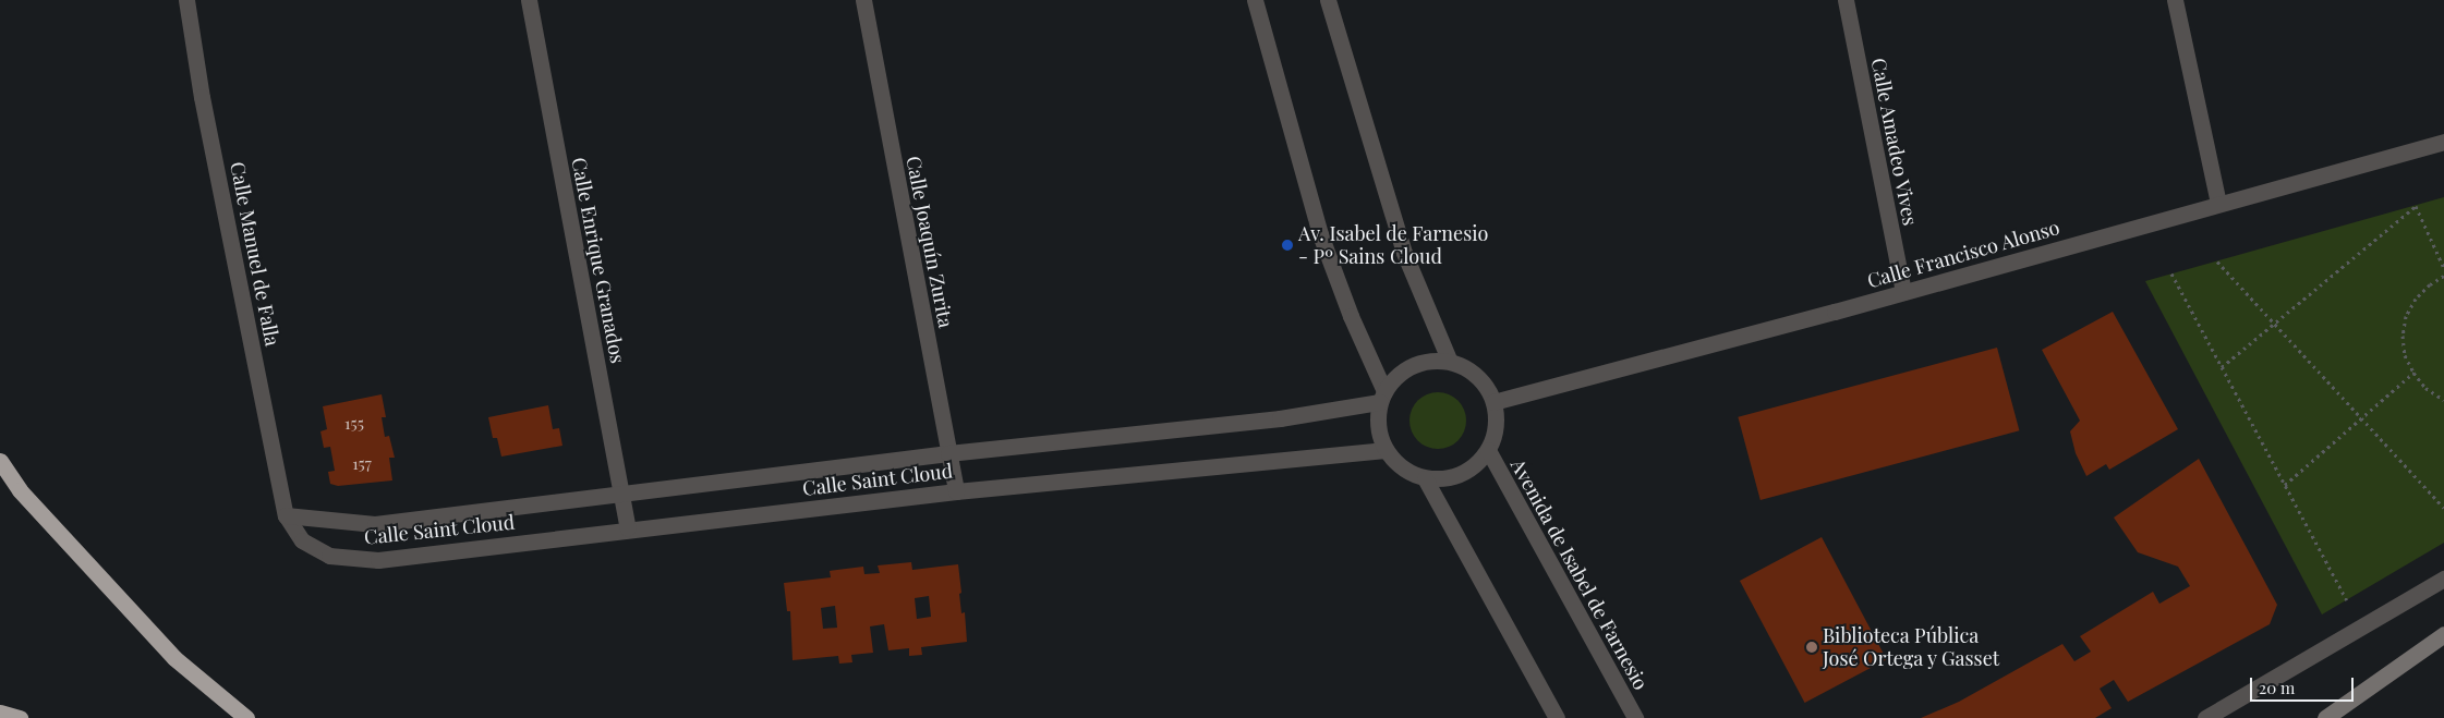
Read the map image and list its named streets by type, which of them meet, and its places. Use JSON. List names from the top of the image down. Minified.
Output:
{"streets":{"street":["Calle Amadeo Vives","Calle Joaquín Zurita","Calle Manuel de Falla","Calle Francisco Alonso","Calle Enrique Granados","Calle Saint Cloud","Avenida de Isabel de Farnesio"]},"crossings":[["Calle Amadeo Vives","Calle Francisco Alonso"],["Calle Joaquín Zurita","Calle Saint Cloud"],["Calle Manuel de Falla","Calle Saint Cloud"],["Calle Francisco Alonso","Calle Saint Cloud"],["Calle Francisco Alonso","Avenida de Isabel de Farnesio"],["Calle Enrique Granados","Calle Saint Cloud"],["Calle Saint Cloud","Avenida de Isabel de Farnesio"]],"places":["Av. Isabel de Farnesio - Pº Sains Cloud","Biblioteca Pública José Ortega y Gasset"],"house_numbers":["155","157"],"scale_bar":"20 m"}
